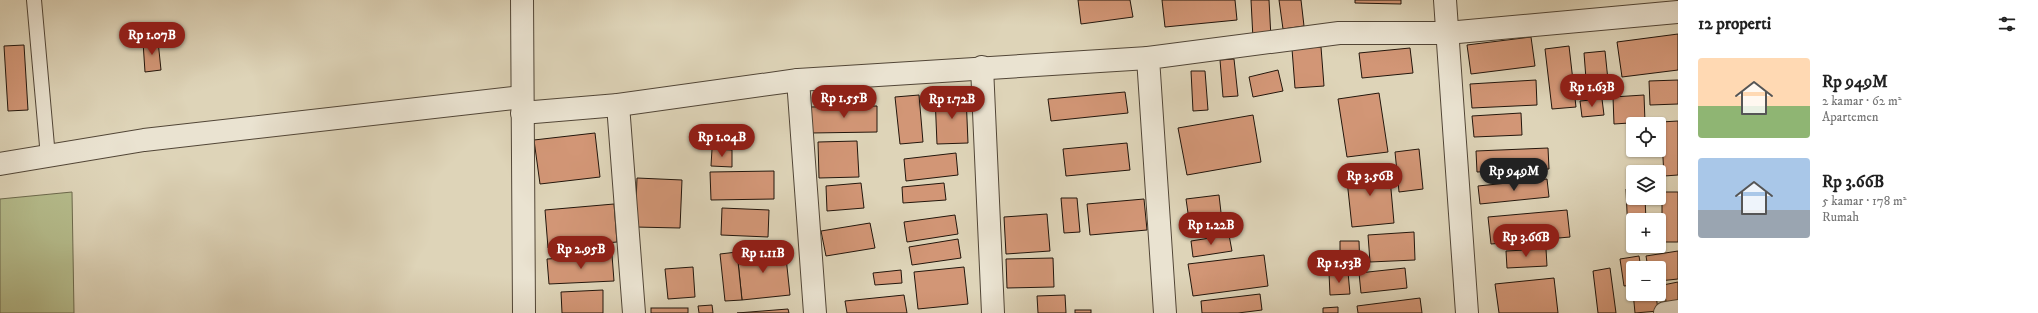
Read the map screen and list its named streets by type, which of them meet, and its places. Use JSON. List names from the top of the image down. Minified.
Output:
{"page":{"heading":"12 properti","price":["Rp 1.07B","Rp 1.63B","Rp 1.55B","Rp 1.72B","Rp 1.04B","Rp 949M","Rp 3.56B","Rp 1.22B","Rp 3.66B","Rp 2.95B","Rp 1.11B","Rp 1.53B"],"list":[{"name":"Rp 949M","note":"2 kamar · 62 m² · Apartemen"},{"name":"Rp 3.66B","note":"5 kamar · 178 m² · Rumah"}],"map_buttons":["+","−"]}}
